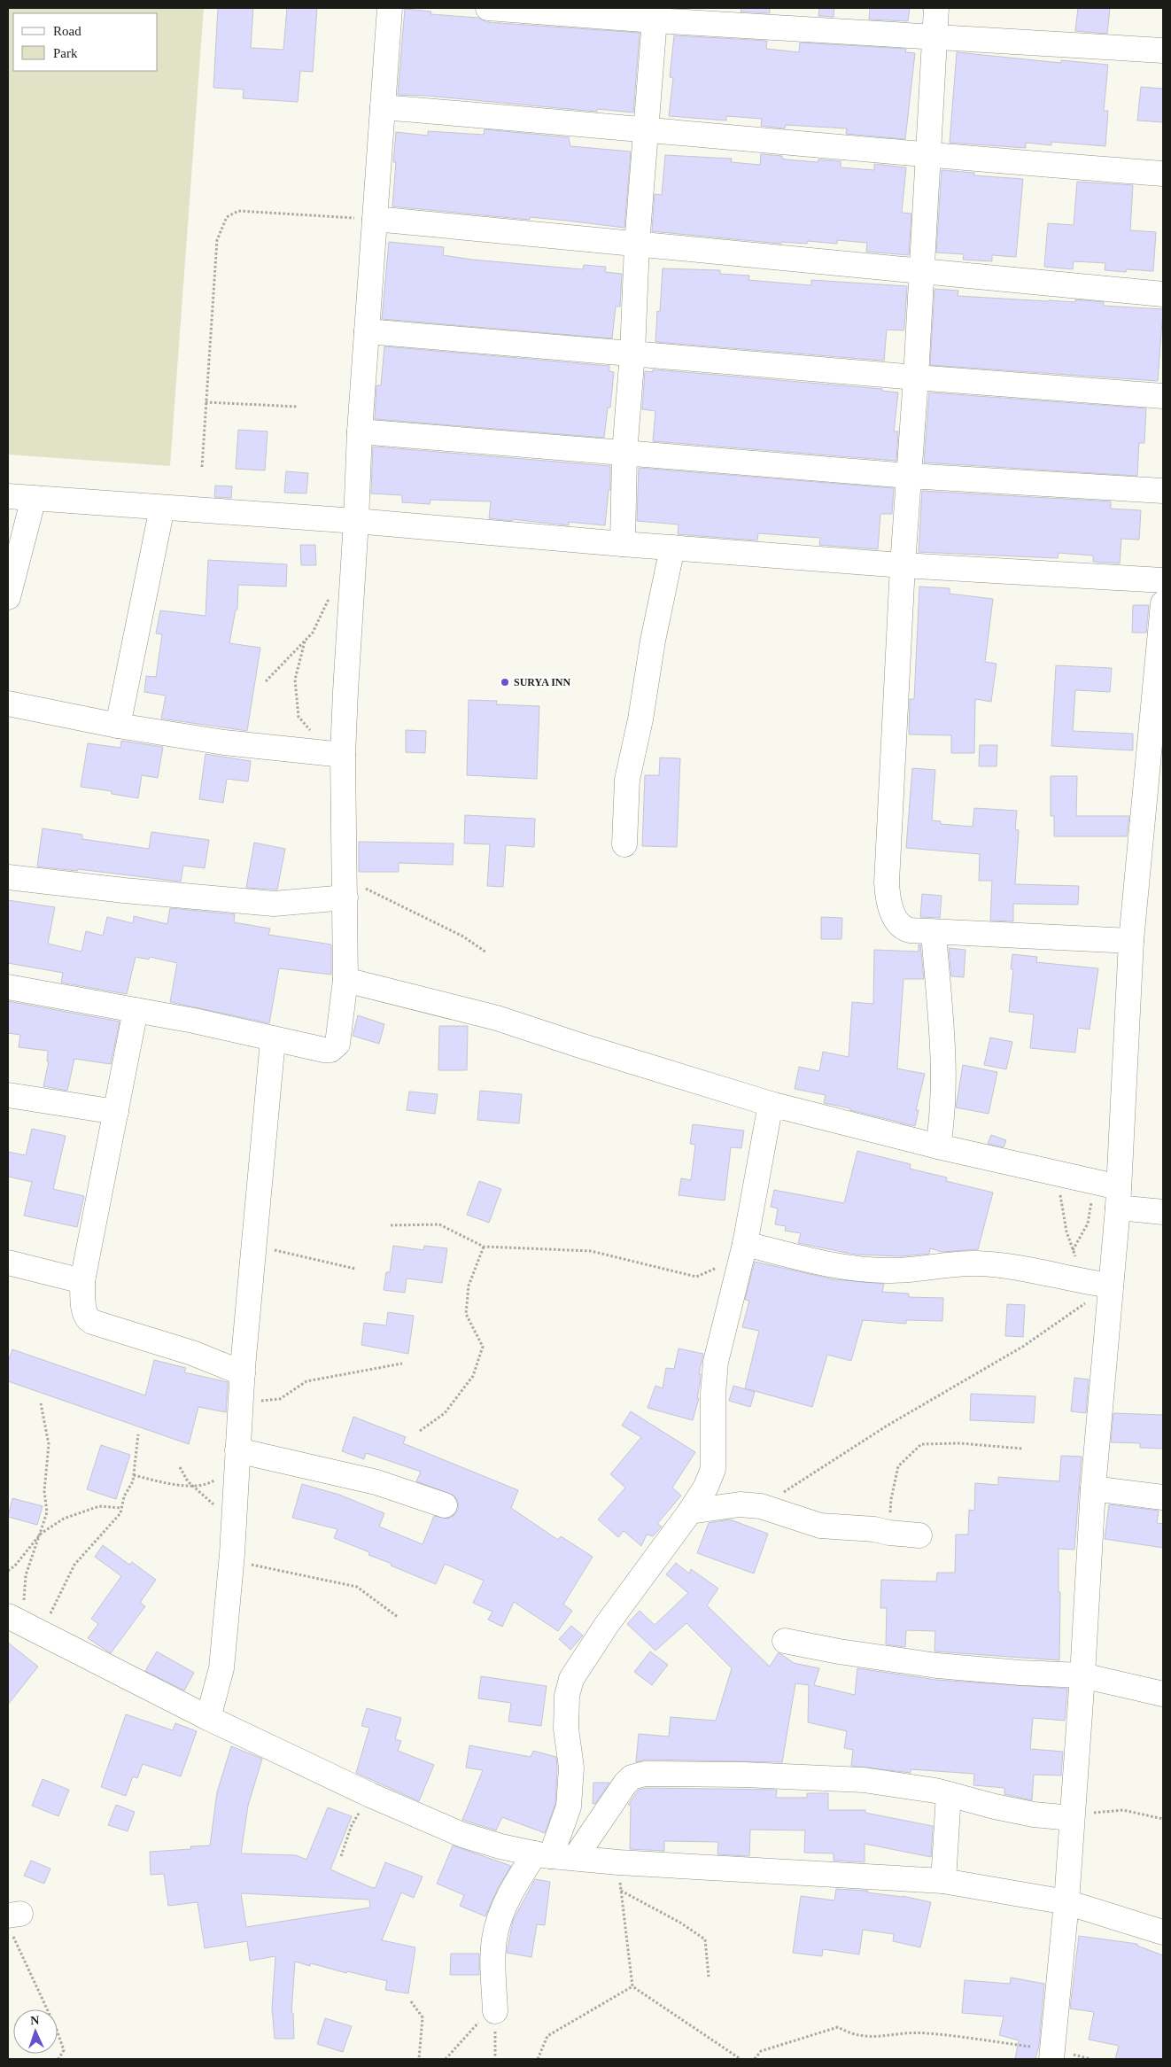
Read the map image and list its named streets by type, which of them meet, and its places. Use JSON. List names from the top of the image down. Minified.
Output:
{"places":["SURYA INN"],"legend":["Road","Park"],"north":"top"}
